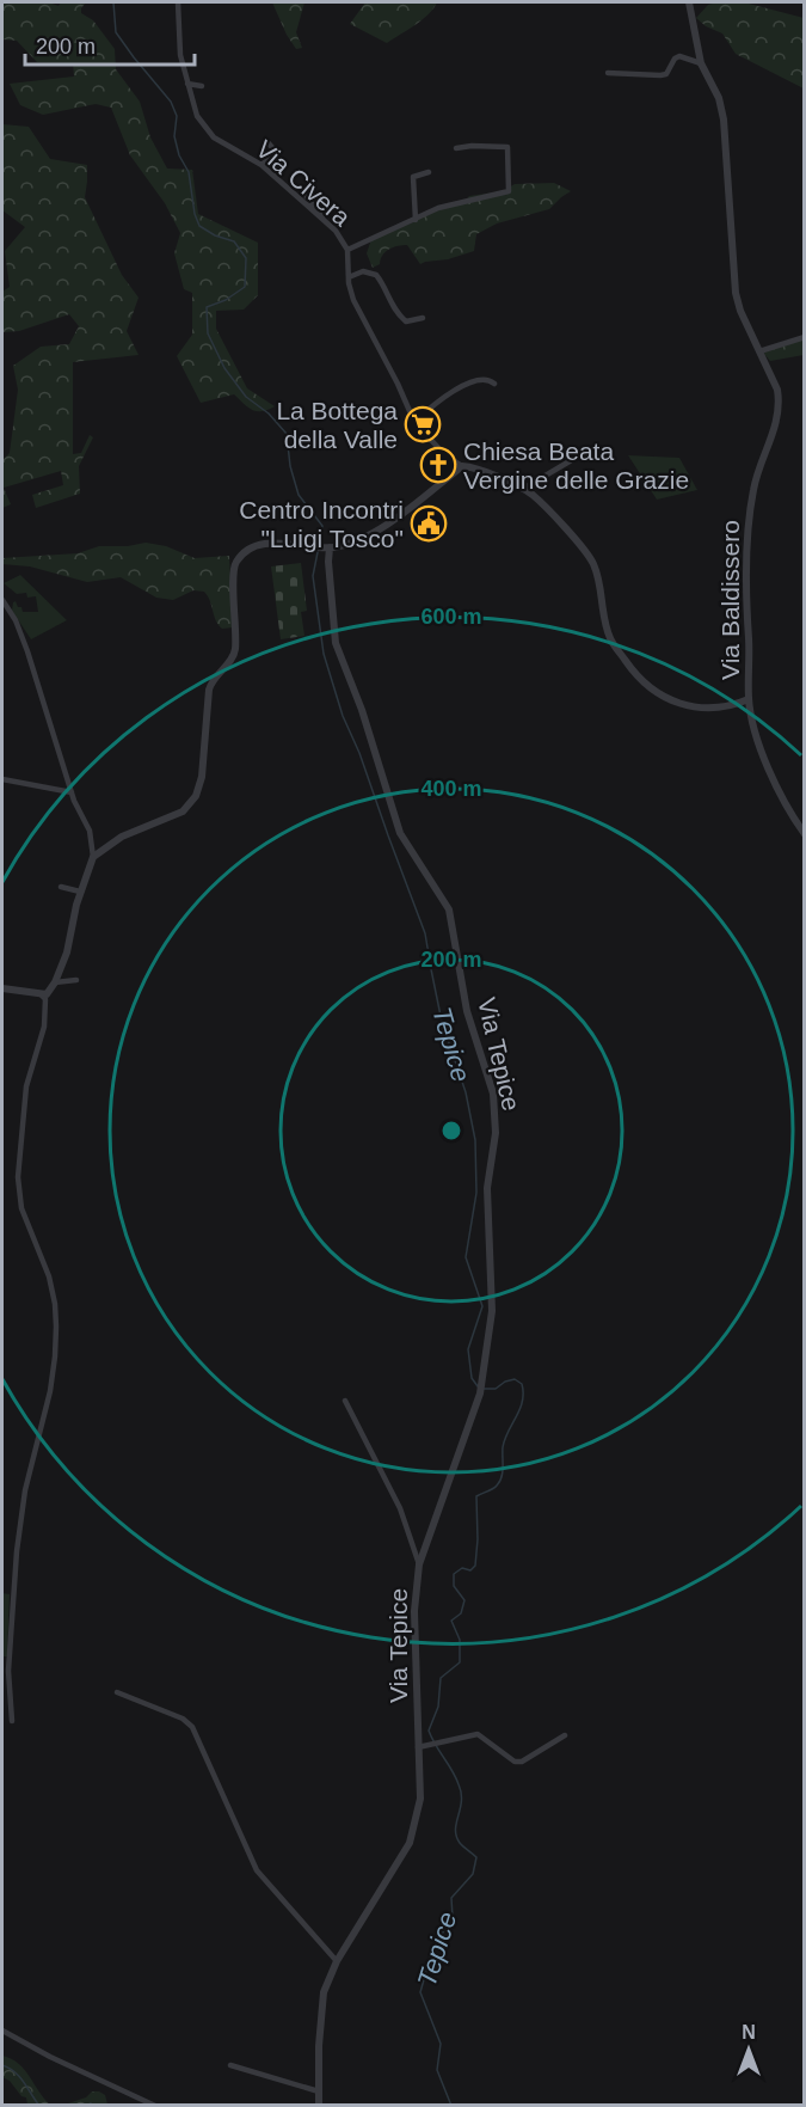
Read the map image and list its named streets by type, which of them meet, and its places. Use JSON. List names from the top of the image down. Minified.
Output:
{"streets":{"street":["Via Civera","Via Baldissero","Via Tepice"]},"water":["Tepice"],"places":{"supermarket":["La Bottega della Valle"],"church":["Chiesa Beata Vergine delle Grazie"],"public building":["Centro Incontri \"Luigi Tosco\""]},"scale_bar":"200 m","north":"top","rings":["600 m","400 m","200 m"]}
